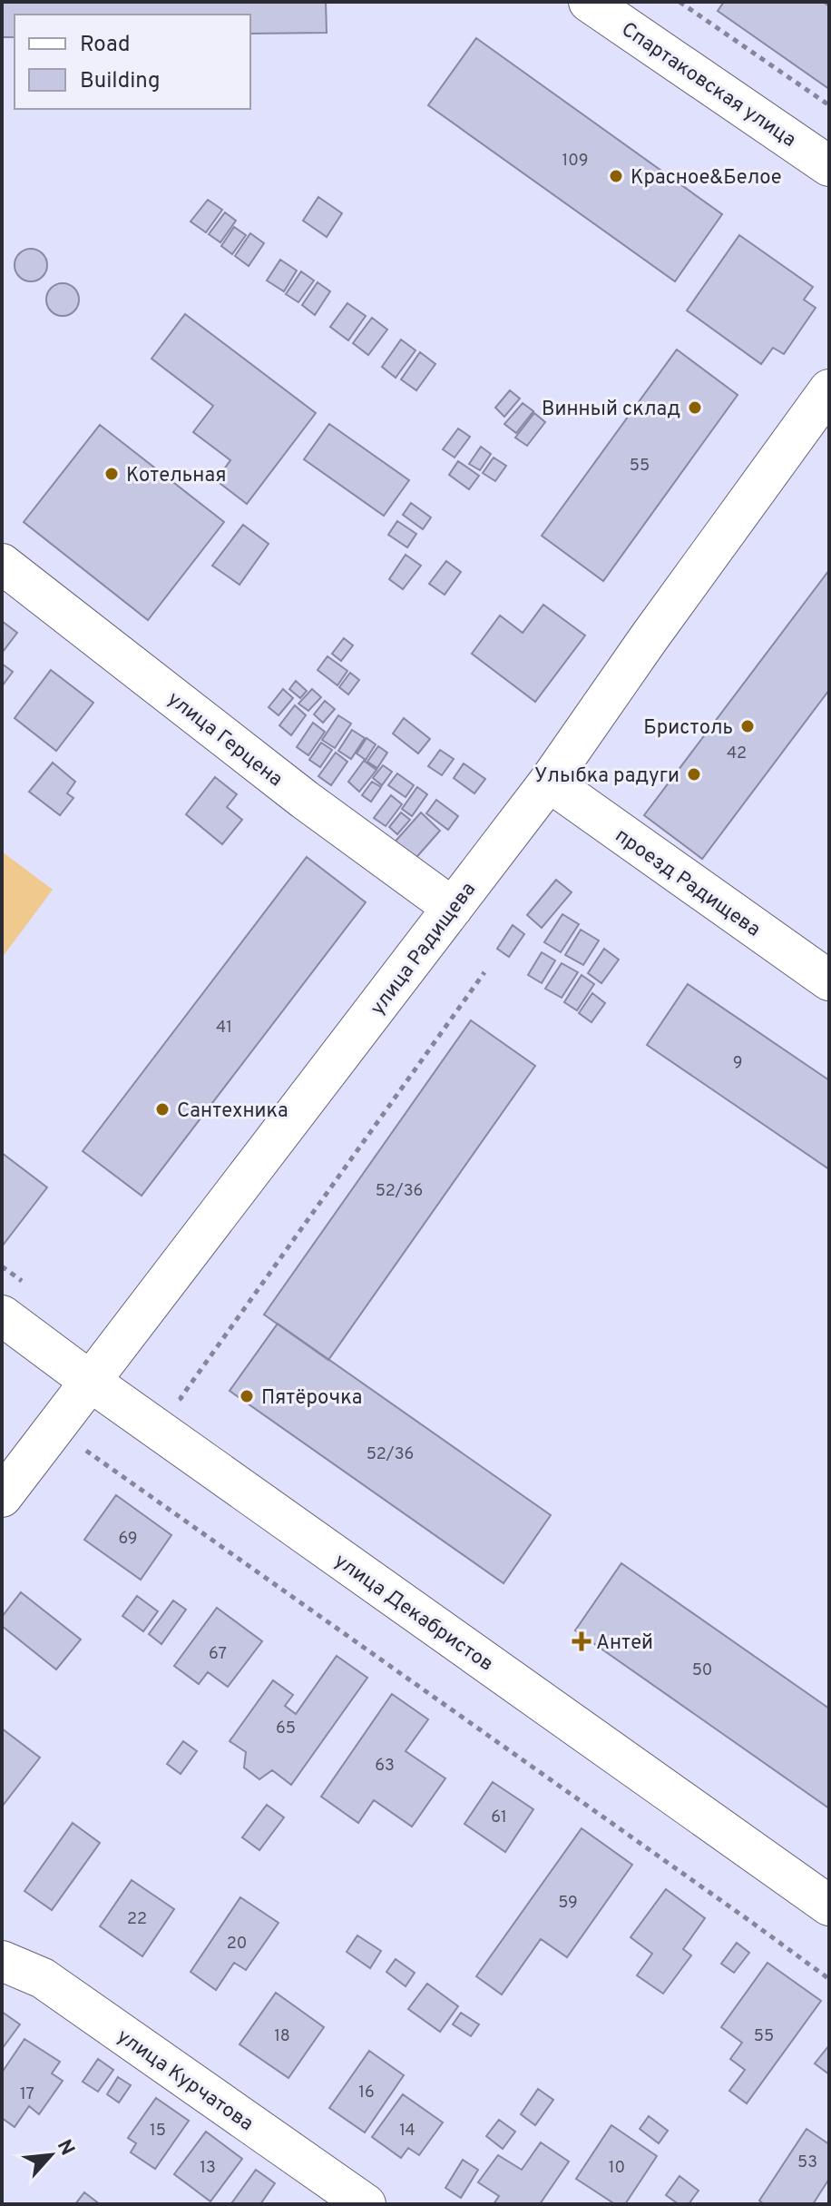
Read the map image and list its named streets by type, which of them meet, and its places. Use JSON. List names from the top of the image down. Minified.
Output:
{"streets":{"street":["Спартаковская улица","улица Герцена","проезд Радищева","улица Радищева","улица Декабристов","улица Курчатова"]},"crossings":[["улица Герцена","улица Радищева"],["проезд Радищева","улица Радищева"],["улица Радищева","улица Декабристов"]],"places":{"other":["Красное&Белое","Винный склад","Котельная","Бристоль","Улыбка радуги","Сантехника","Пятёрочка"],"health":["Антей"]},"house_numbers":["109","55","42","41","9","52/36","52/36","69","67","50","65","63","61","59","22","20","18","55","16","17","15","14","53","13","10"],"legend":["Road","Building"],"north":"top right"}
